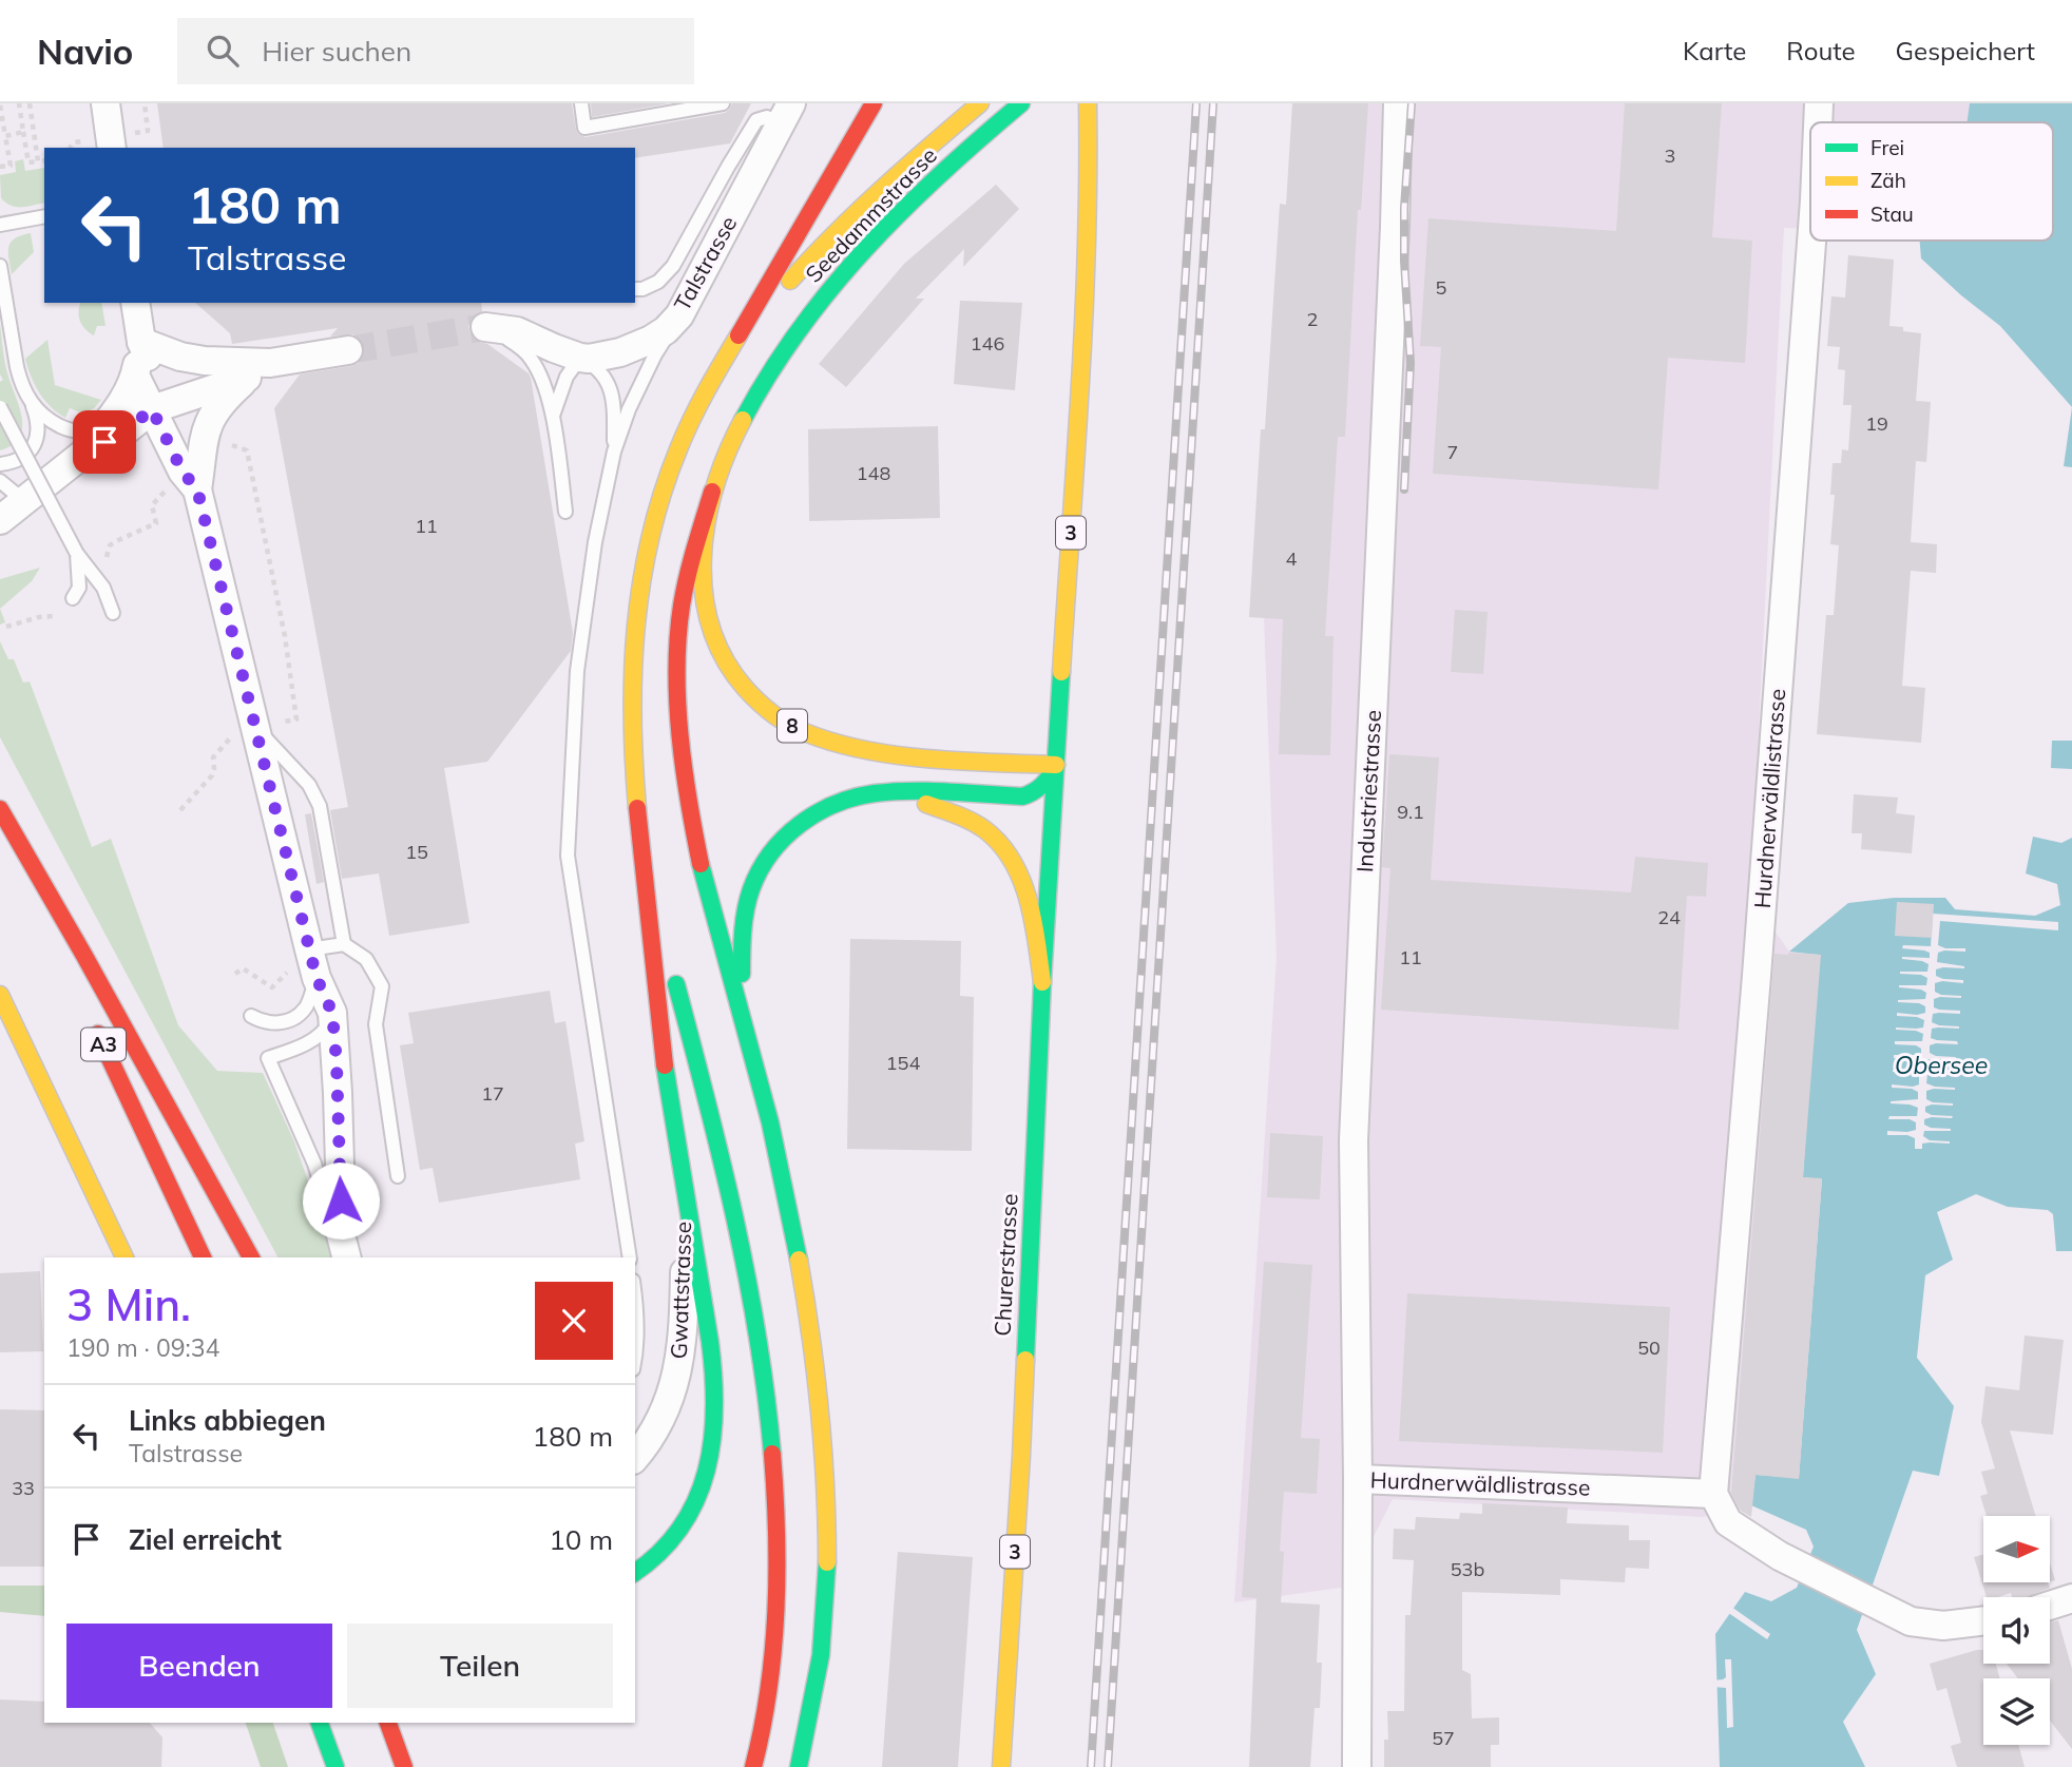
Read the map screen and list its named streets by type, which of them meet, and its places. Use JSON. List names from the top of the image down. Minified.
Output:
{"streets":{"main road":["Seedammstrasse","3","8","A3","Churerstrasse"],"street":["Talstrasse","Industriestrasse","Hurdnerwäldlistrasse","Gwattstrasse"]},"crossings":[["Seedammstrasse","8"],["3","8"],["3","Churerstrasse"],["8","Churerstrasse"],["Industriestrasse","Hurdnerwäldlistrasse"]],"water":["Obersee"],"house_numbers":["3","5","2","146","19","7","148","11","4","9.1","15","24","11","154","17","50","33","53b","57"],"legend":["Frei","Zäh","Stau"],"north":"right","page":{"header":"Navio","search":"Hier suchen","nav":["Karte","Route","Gespeichert"],"turn":["180 m","Talstrasse"],"heading":["3 Min.","190 m · 09:34"],"list":[{"name":"Links abbiegen","note":"Talstrasse","value":"180 m"},{"name":"Ziel erreicht","value":"10 m"}],"buttons":["Beenden","Teilen"]}}
